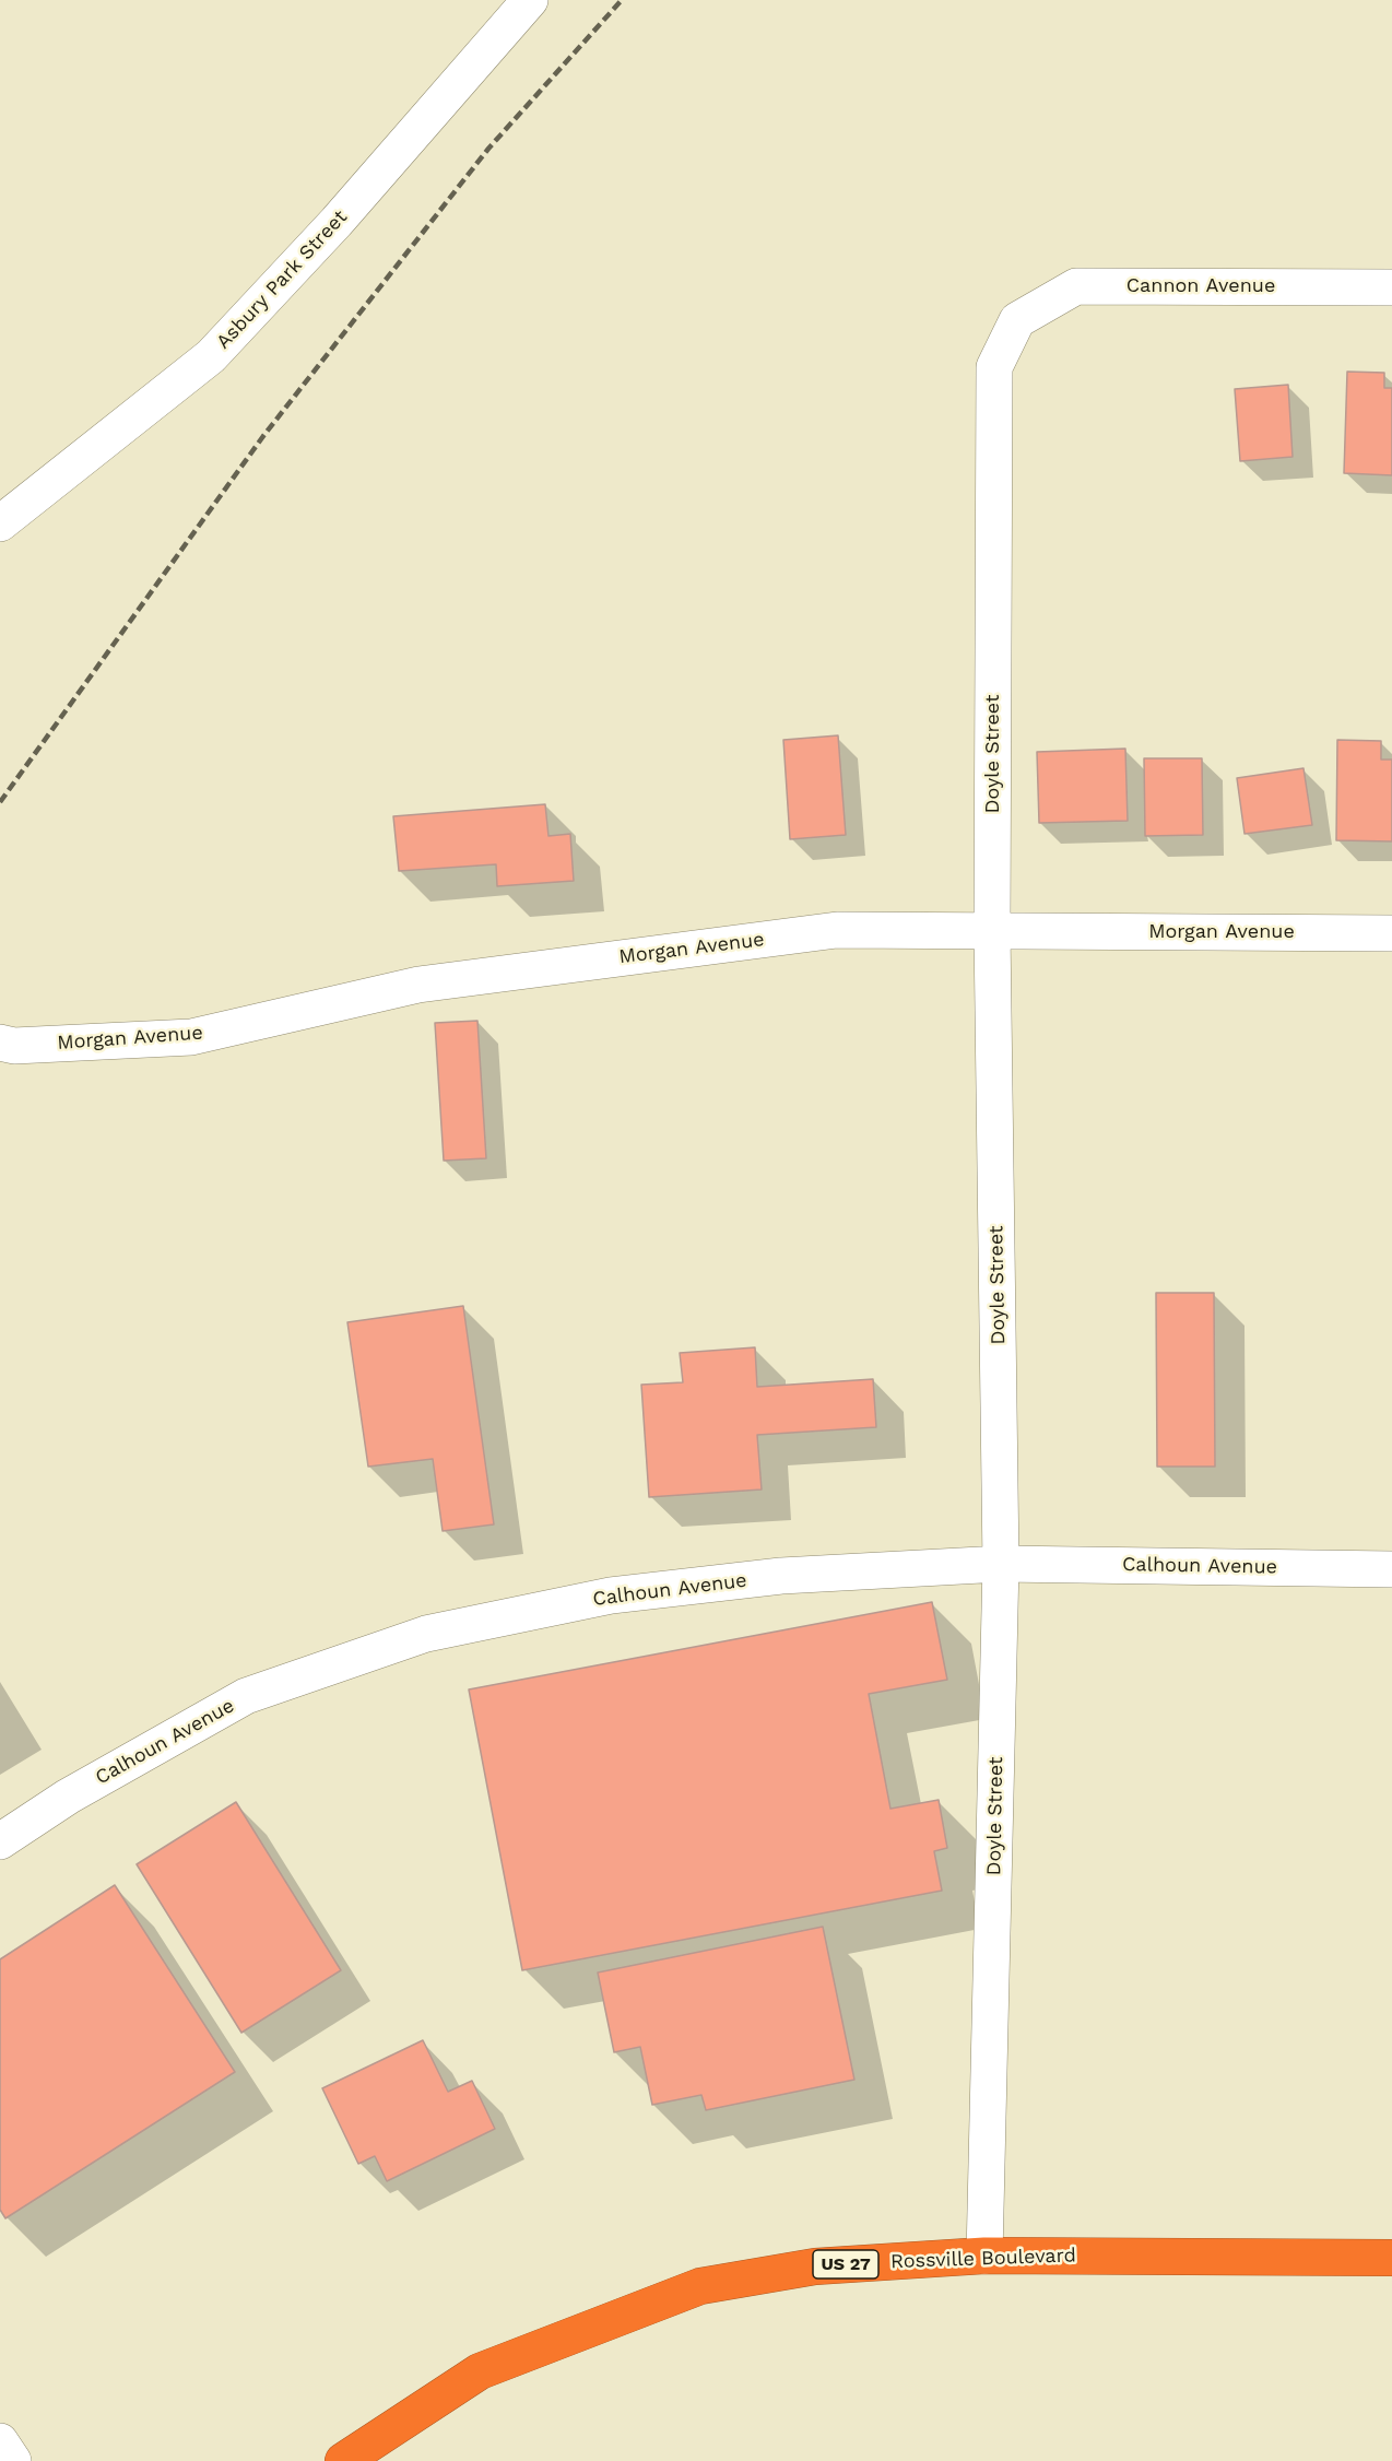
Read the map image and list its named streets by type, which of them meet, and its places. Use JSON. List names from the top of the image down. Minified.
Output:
{"streets":{"highway":["Rossville Boulevard","US 27"],"street":["Asbury Park Street","Cannon Avenue","Doyle Street","Morgan Avenue","Calhoun Avenue"]},"crossings":[["Cannon Avenue","Doyle Street"],["Doyle Street","Morgan Avenue"],["Doyle Street","Calhoun Avenue"],["Doyle Street","Rossville Boulevard"]]}
